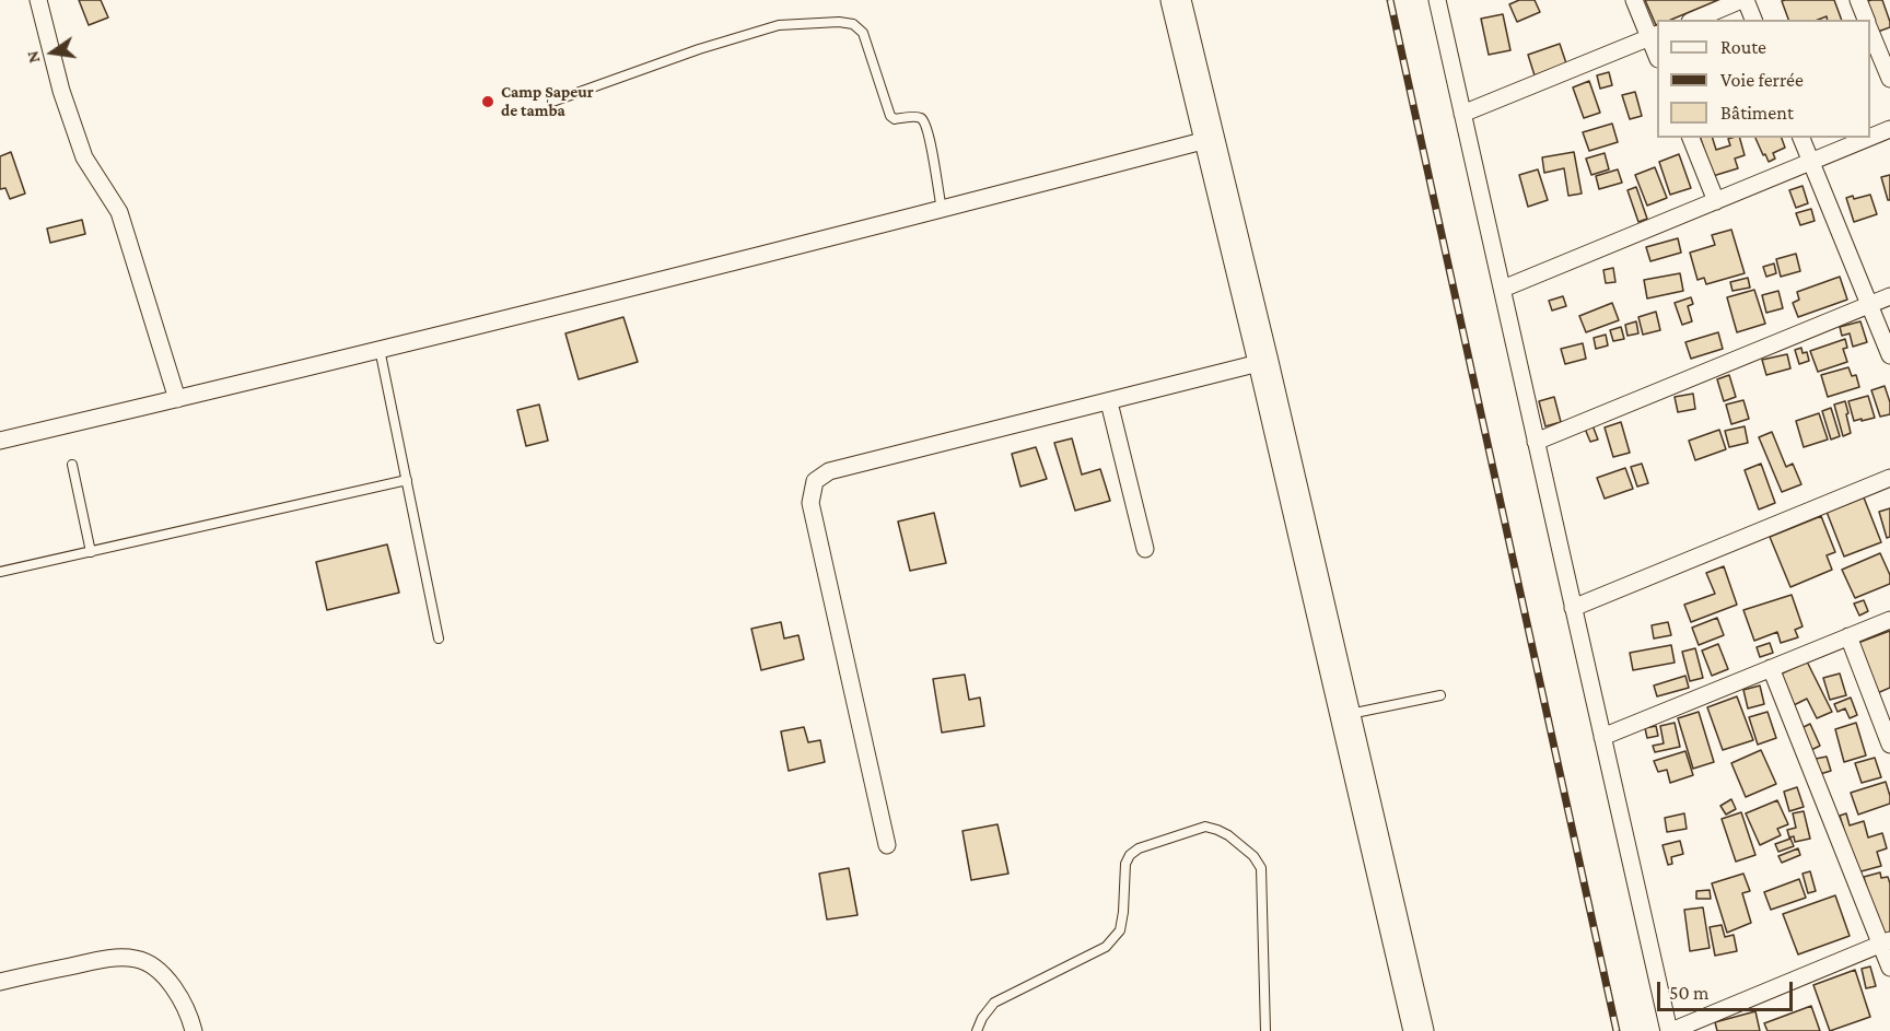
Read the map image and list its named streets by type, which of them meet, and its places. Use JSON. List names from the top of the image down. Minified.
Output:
{"places":["Camp Sapeur de tamba"],"legend":["Route","Voie ferrée","Bâtiment"],"scale_bar":"50 m","north":"left"}
